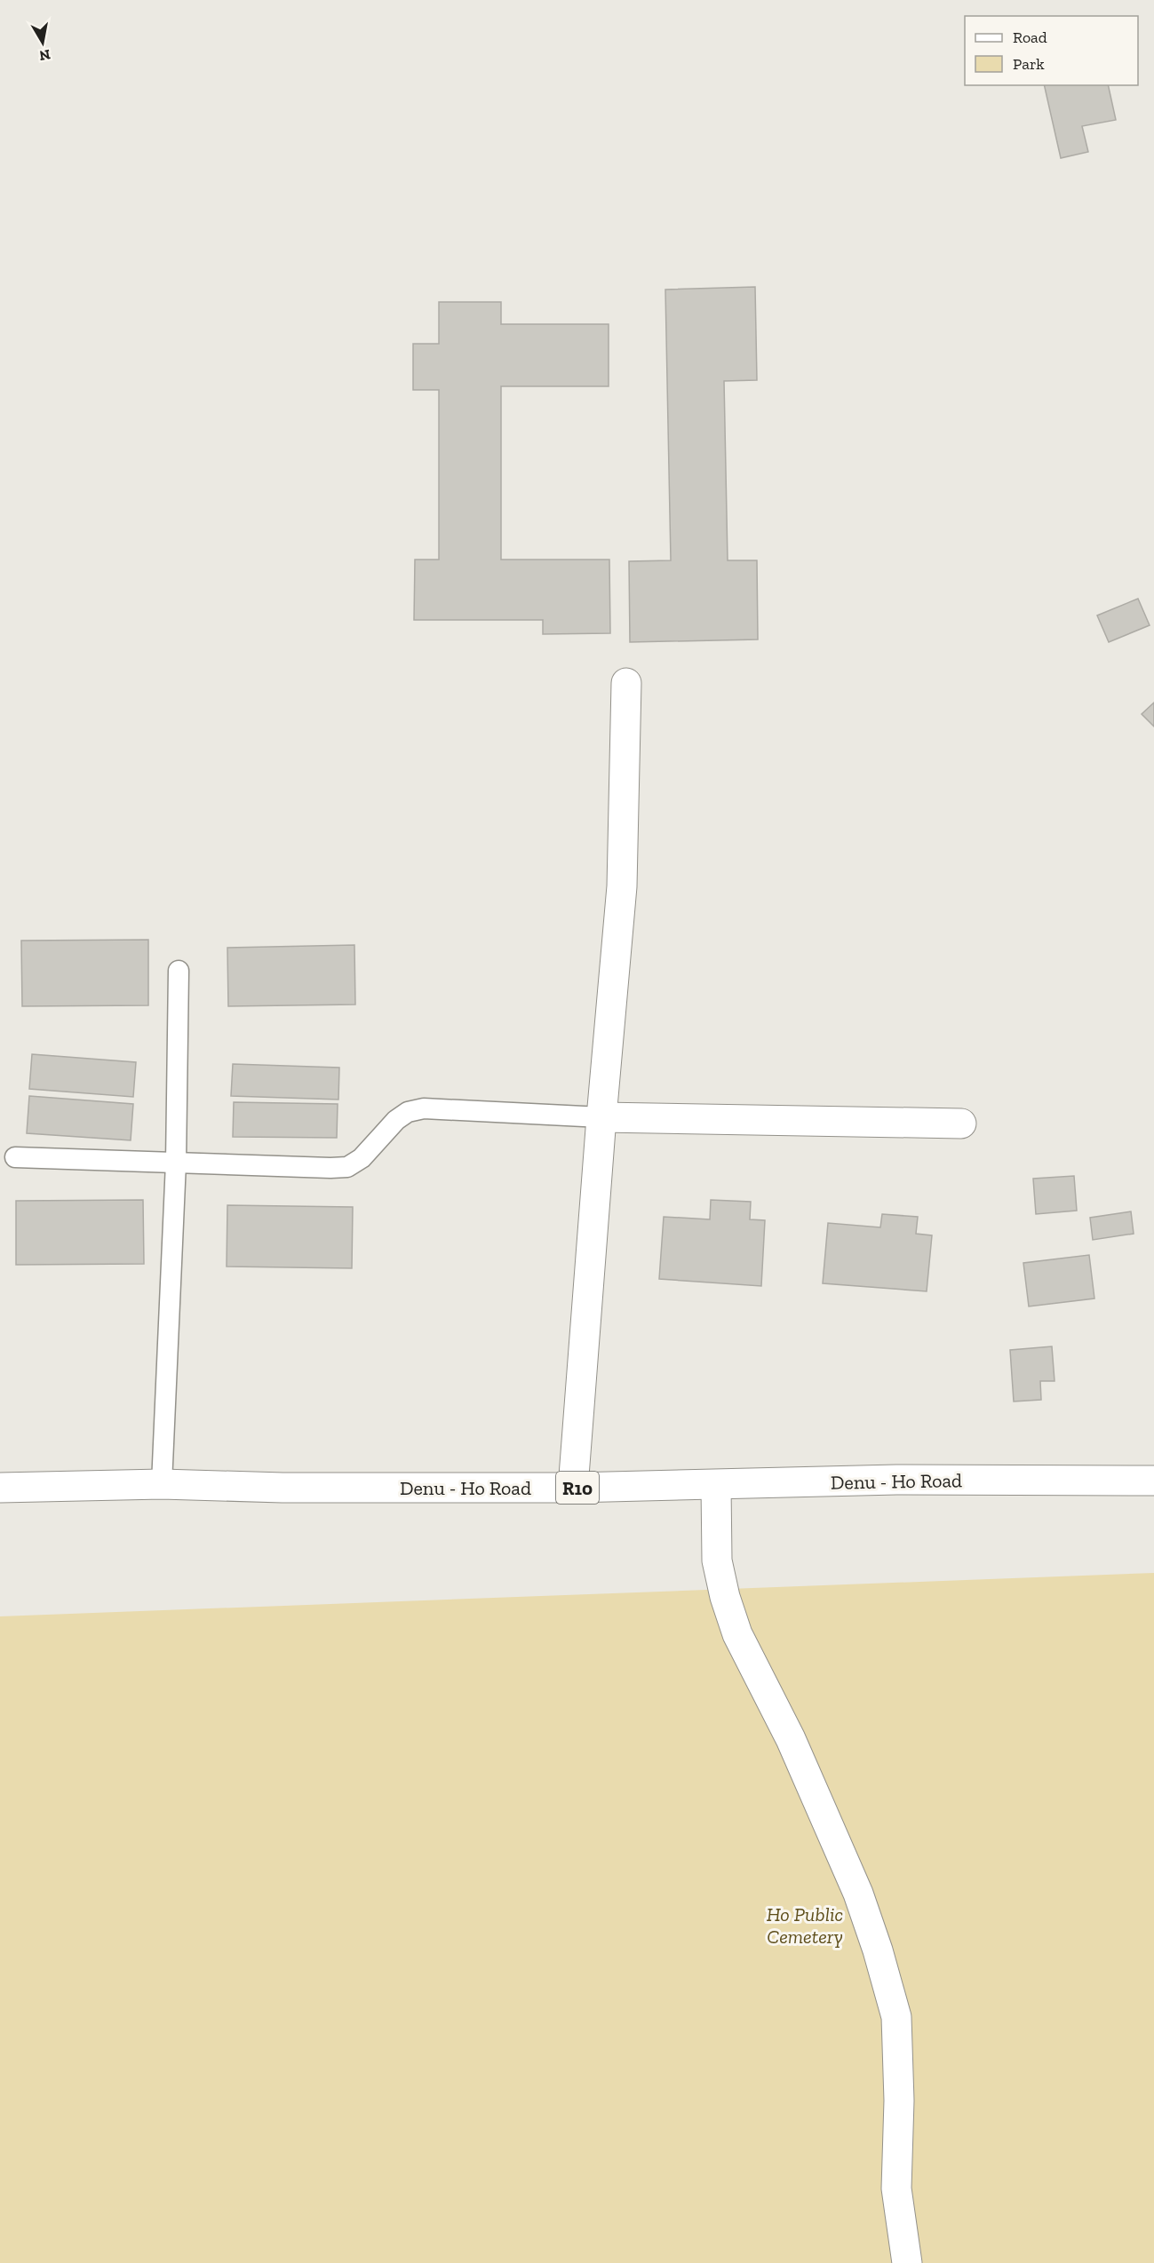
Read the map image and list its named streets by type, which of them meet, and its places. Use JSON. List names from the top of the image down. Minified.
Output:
{"streets":{"street":["Denu - Ho Road","R10"]},"parks":["Ho Public Cemetery"],"legend":["Road","Park"],"north":"bottom"}
